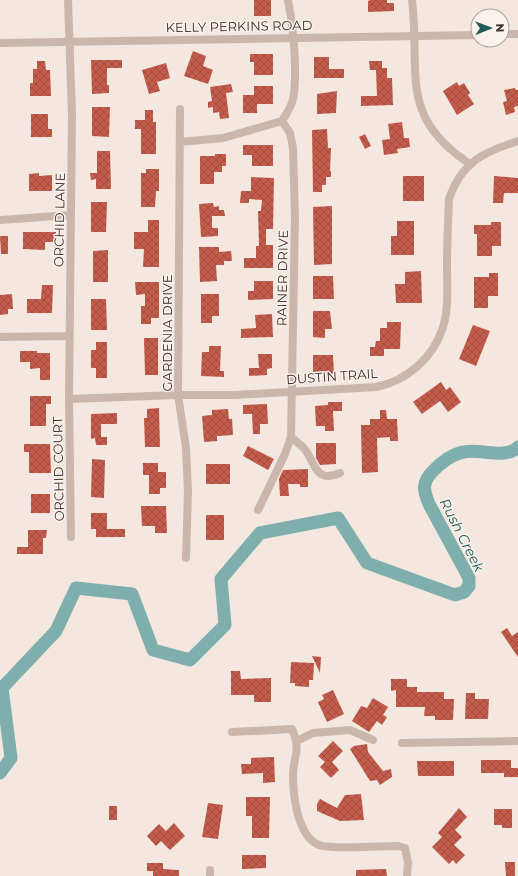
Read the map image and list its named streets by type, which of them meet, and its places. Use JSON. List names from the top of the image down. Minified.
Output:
{"streets":{"street":["KELLY PERKINS ROAD","ORCHID LANE","RAINER DRIVE","GARDENIA DRIVE","DUSTIN TRAIL","ORCHID COURT"]},"crossings":[["KELLY PERKINS ROAD","ORCHID LANE"],["ORCHID LANE","DUSTIN TRAIL"],["ORCHID LANE","ORCHID COURT"],["RAINER DRIVE","DUSTIN TRAIL"],["GARDENIA DRIVE","DUSTIN TRAIL"],["DUSTIN TRAIL","ORCHID COURT"]],"water":["Rush Creek"],"north":"right"}
